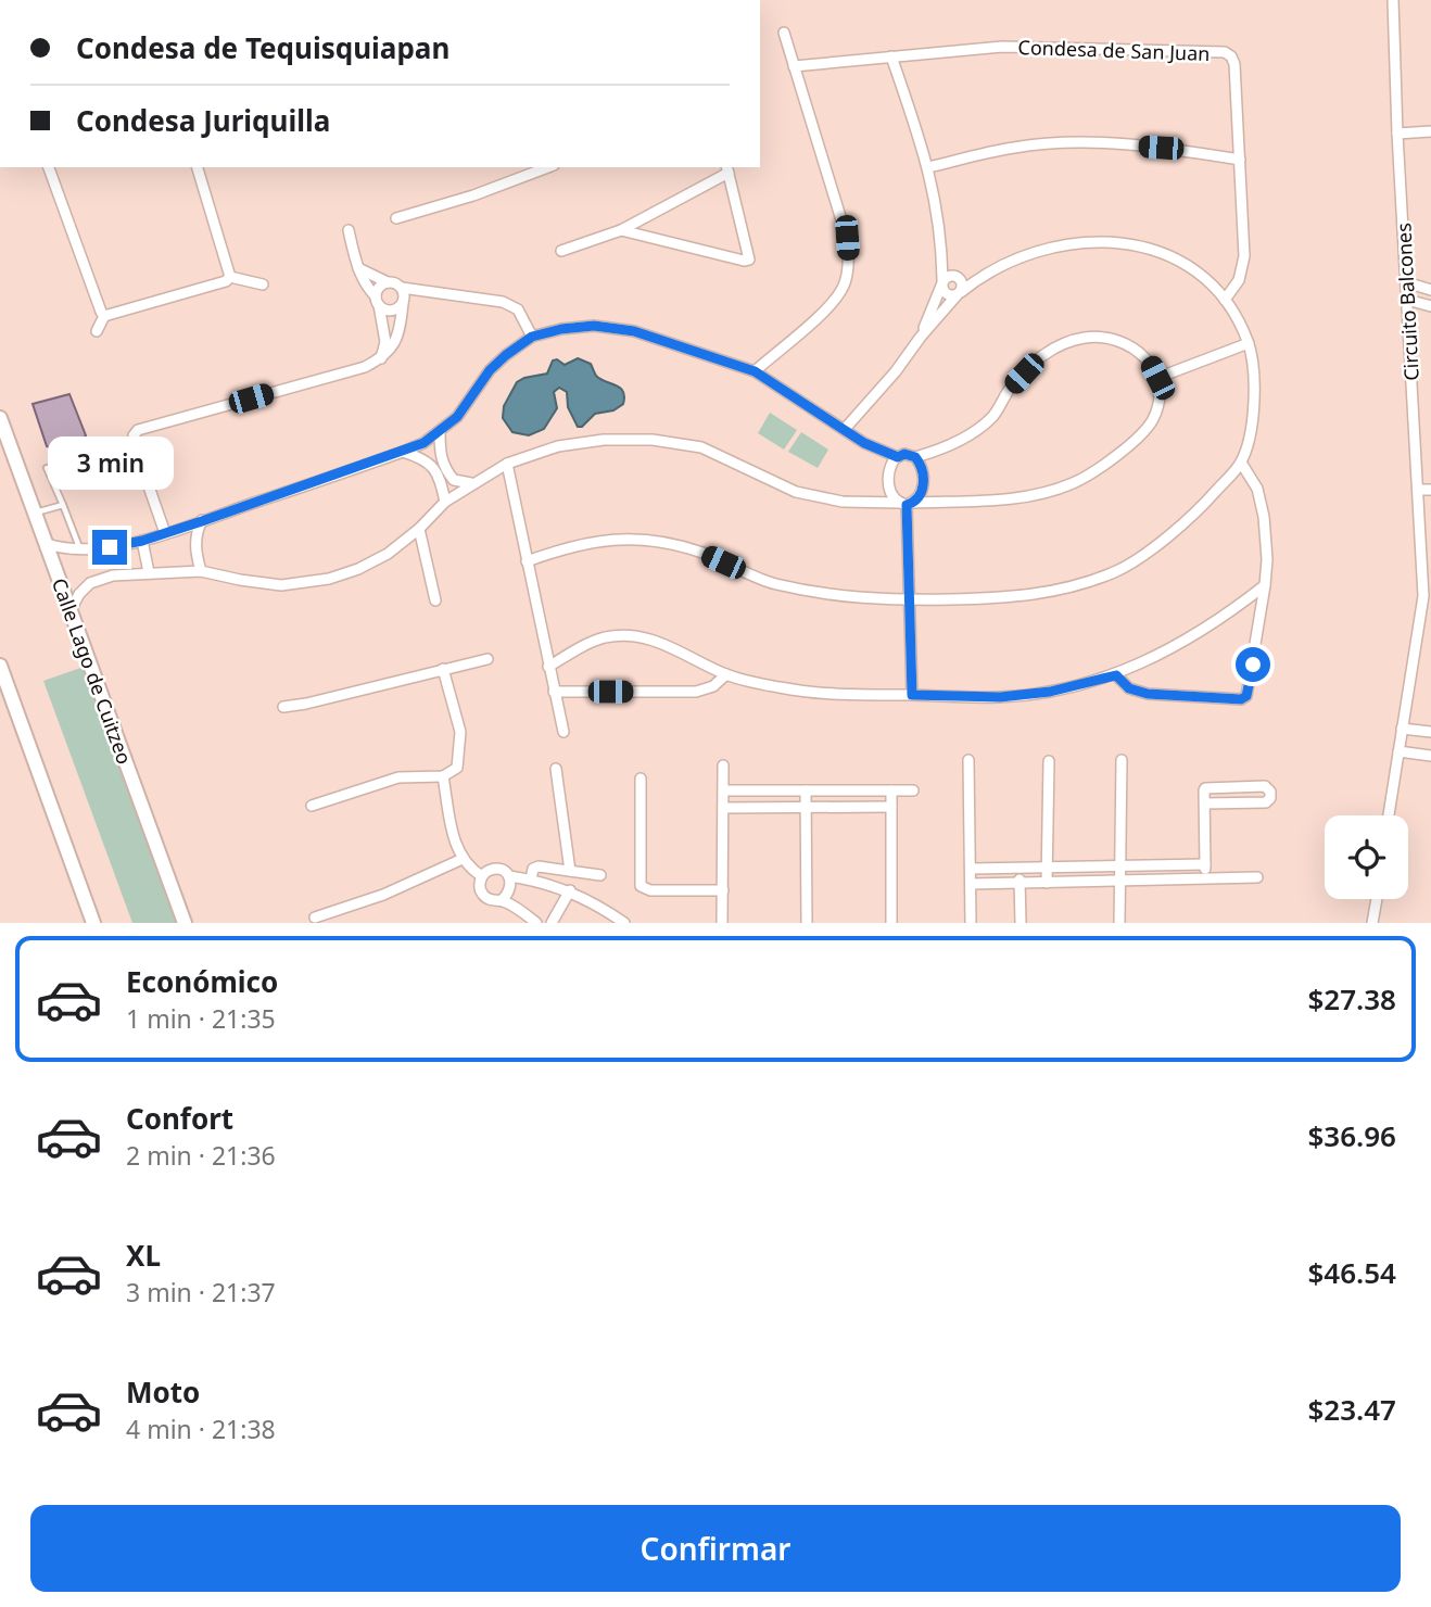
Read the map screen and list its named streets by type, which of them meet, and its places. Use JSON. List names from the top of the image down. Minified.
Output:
{"streets":{"main road":["Calle Lago de Cuitzeo"],"street":["Condesa de San Juan","Circuito Balcones"]},"page":{"banner":["Condesa de Tequisquiapan","Condesa Juriquilla"],"bubble":"3 min","list":[{"name":"Económico","note":"1 min · 21:35","value":"$27.38"},{"name":"Confort","note":"2 min · 21:36","value":"$36.96"},{"name":"XL","note":"3 min · 21:37","value":"$46.54"},{"name":"Moto","note":"4 min · 21:38","value":"$23.47"}],"buttons":"Confirmar"}}
